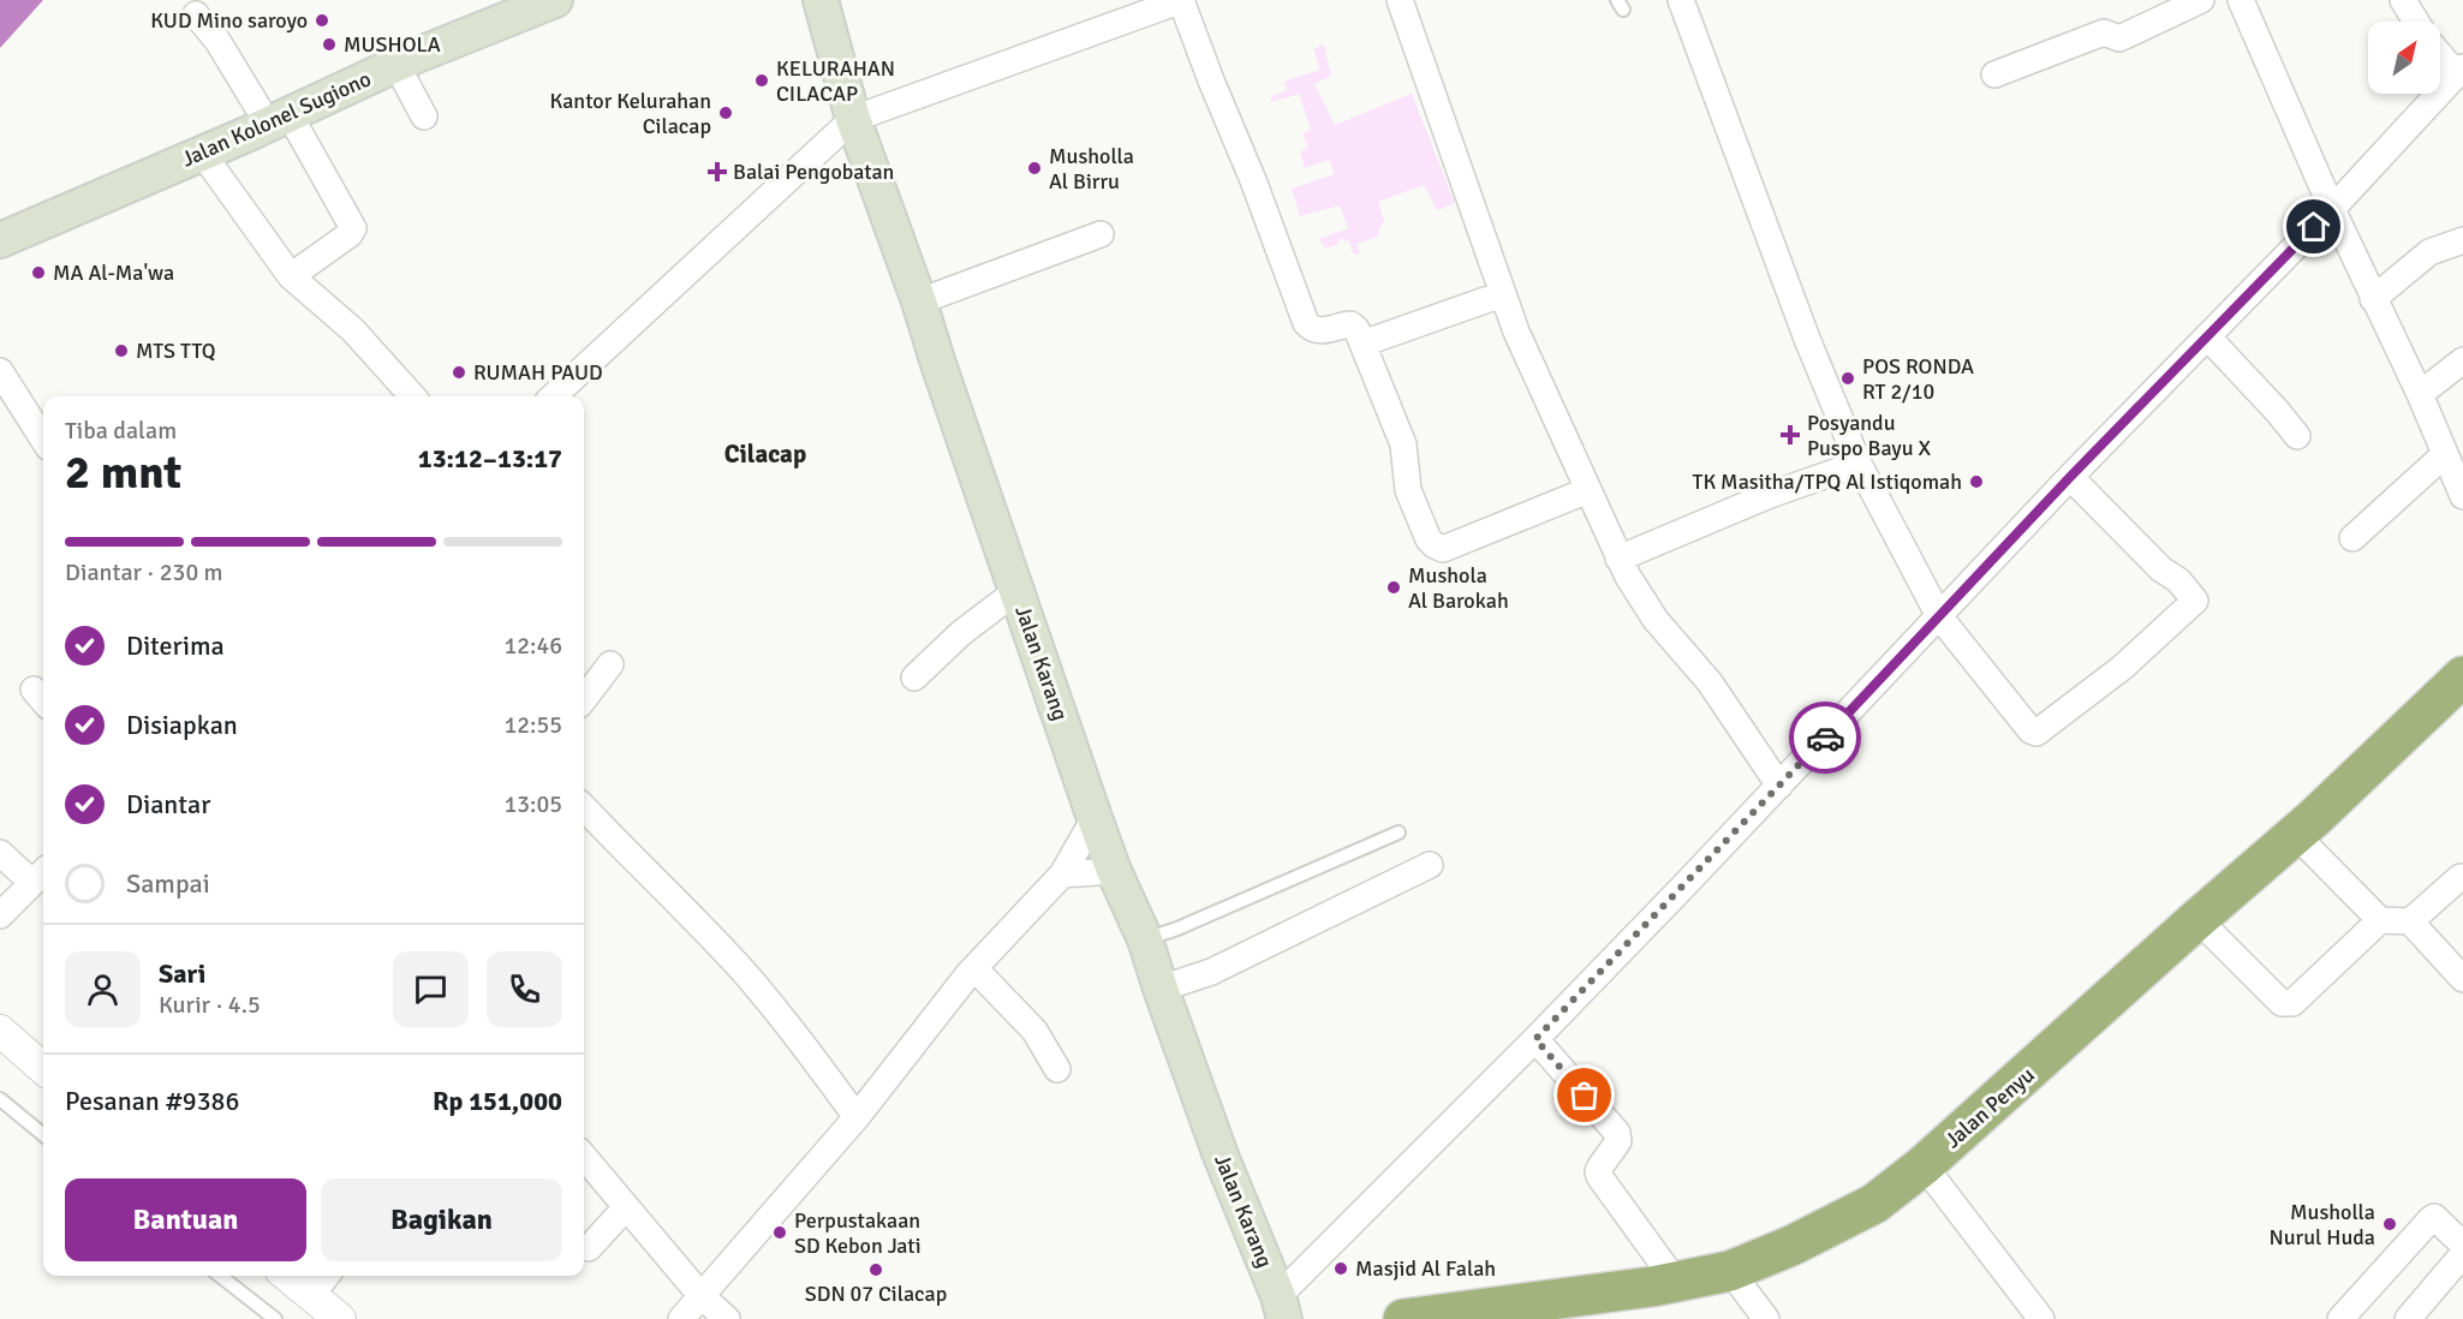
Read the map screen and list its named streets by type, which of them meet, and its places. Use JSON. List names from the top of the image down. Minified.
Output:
{"streets":{"highway":["Jalan Penyu"],"main road":["Jalan Kolonel Sugiono","Jalan Karang"]},"districts":["Cilacap"],"places":{"other":["KUD Mino saroyo","MUSHOLA","KELURAHAN CILACAP","Kantor Kelurahan Cilacap","Musholla Al Birru","MA Al-Ma'wa","MTS TTQ","RUMAH PAUD","POS RONDA RT 2/10","TK Masitha/TPQ Al Istiqomah","Mushola Al Barokah","Musholla Nurul Huda","Perpustakaan SD Kebon Jati","Masjid Al Falah","SDN 07 Cilacap"],"health":["Balai Pengobatan","Posyandu Puspo Bayu X"]},"north":"top right","page":{"heading":["2 mnt","Tiba dalam","13:12–13:17"],"panel":["Sari","Kurir · 4.5","Pesanan #9386","Rp 151,000"],"bar":"Diantar · 230 m","list":[["Diterima","12:46"],["Disiapkan","12:55"],["Diantar","13:05"],"Sampai"],"buttons":["Bantuan","Bagikan"]}}
